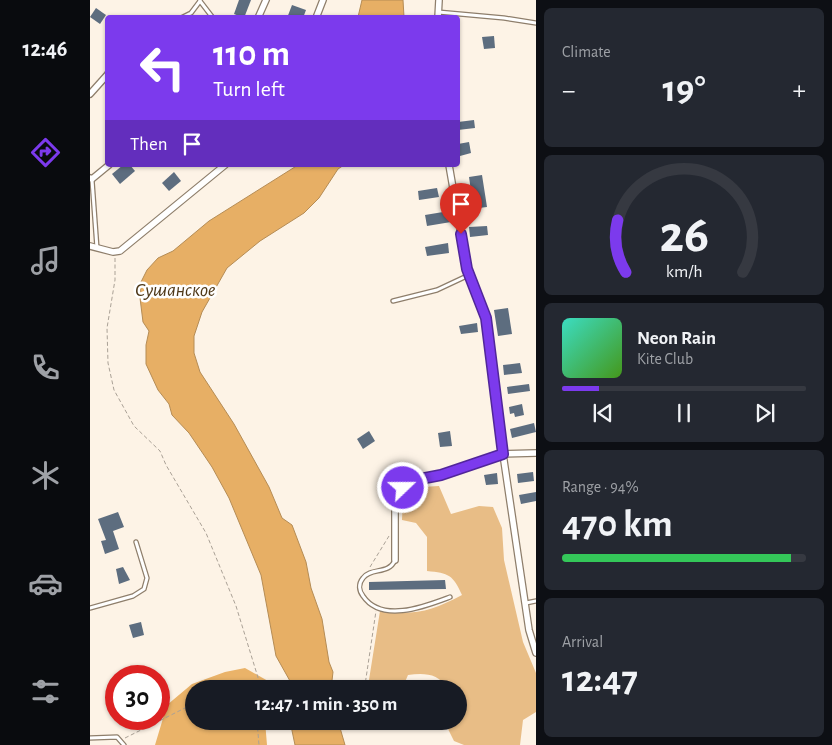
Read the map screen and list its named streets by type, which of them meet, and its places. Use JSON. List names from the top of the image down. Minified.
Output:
{"water":["Сушанское"],"page":{"tabs":"12:46","tile":["Climate",["Range · 94%","470 km"],["Arrival","12:47"]],"turn":["110 m","Turn left"],"heat":["−","19°","+"],"then":"Then","song":["Neon Rain","Kite Club"],"limit":"30","trip":"12:47 · 1 min · 350 m","gauge":["26","km/h"]}}
